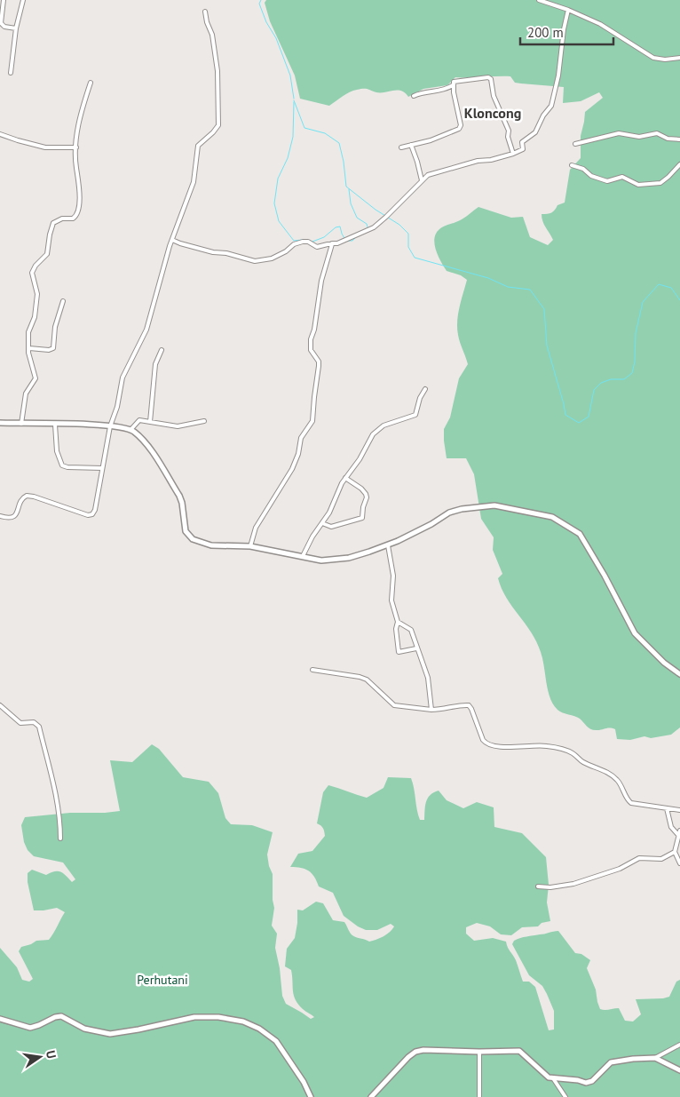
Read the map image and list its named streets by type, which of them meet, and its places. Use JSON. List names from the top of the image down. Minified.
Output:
{"districts":["Kloncong"],"parks":["Perhutani"],"scale_bar":"200 m","north":"right"}
